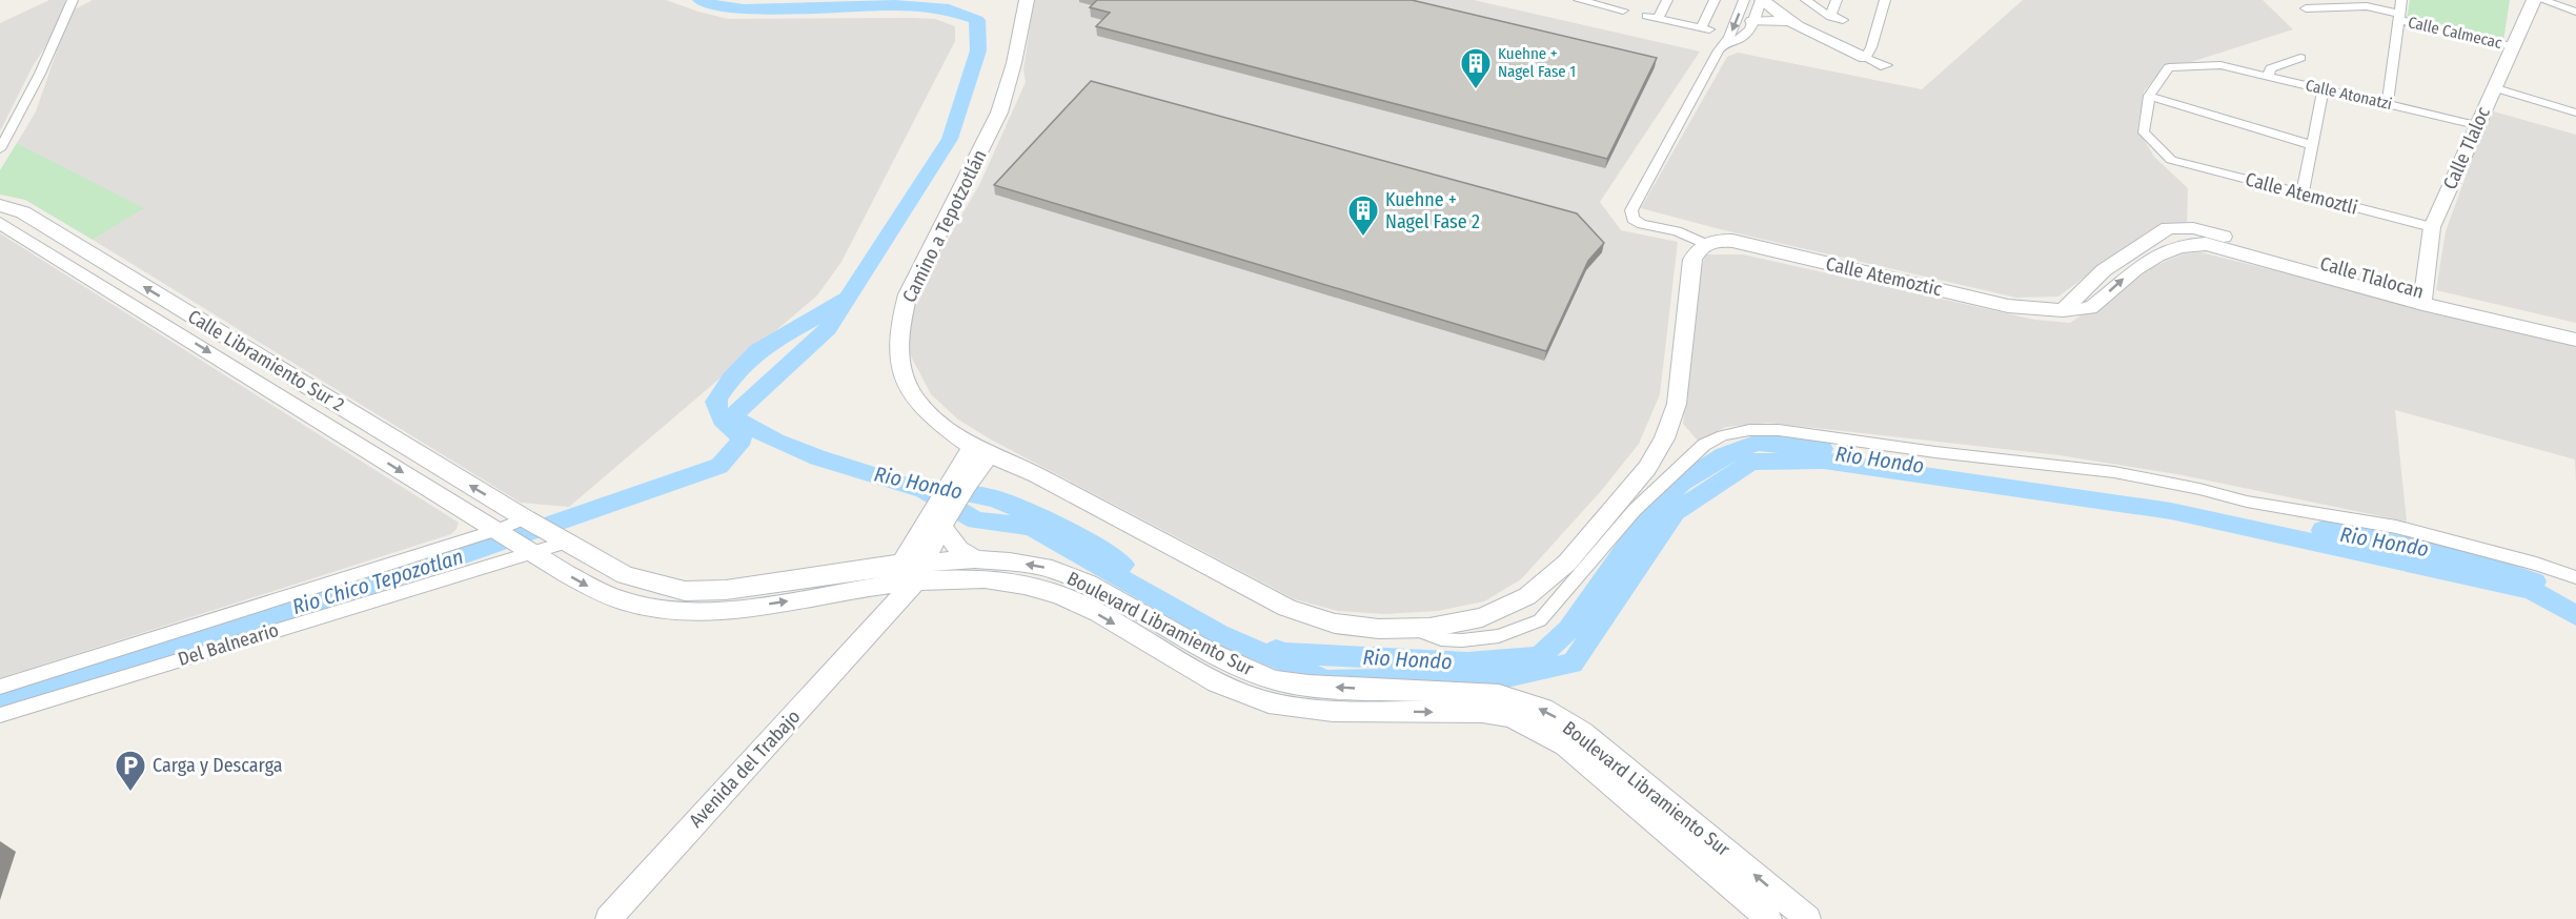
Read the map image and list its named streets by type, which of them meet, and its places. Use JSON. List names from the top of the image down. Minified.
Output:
{"streets":{"main road":["Calle Tlaloc","Camino a Tepotzotlán","Calle Atemoztic","Calle Tlalocan","Calle Libramiento Sur 2","Boulevard Libramiento Sur","Avenida del Trabajo"],"street":["Calle Calmecac","Calle Atonatzi","Calle Atemoztli","Del Balneario"]},"crossings":[["Calle Calmecac","Calle Tlaloc"],["Calle Atonatzi","Calle Tlaloc"],["Calle Atonatzi","Calle Atemoztli"],["Calle Tlaloc","Calle Atemoztli"],["Calle Tlaloc","Calle Tlalocan"],["Camino a Tepotzotlán","Calle Atemoztic"],["Camino a Tepotzotlán","Avenida del Trabajo"],["Calle Atemoztic","Calle Tlalocan"],["Calle Libramiento Sur 2","Boulevard Libramiento Sur"],["Boulevard Libramiento Sur","Del Balneario"],["Boulevard Libramiento Sur","Avenida del Trabajo"]],"water":["Rio Hondo","Rio Chico Tepozotlan"],"places":{"building":["Kuehne + Nagel Fase 1","Kuehne + Nagel Fase 2"],"parking":["Carga y Descarga"]}}
